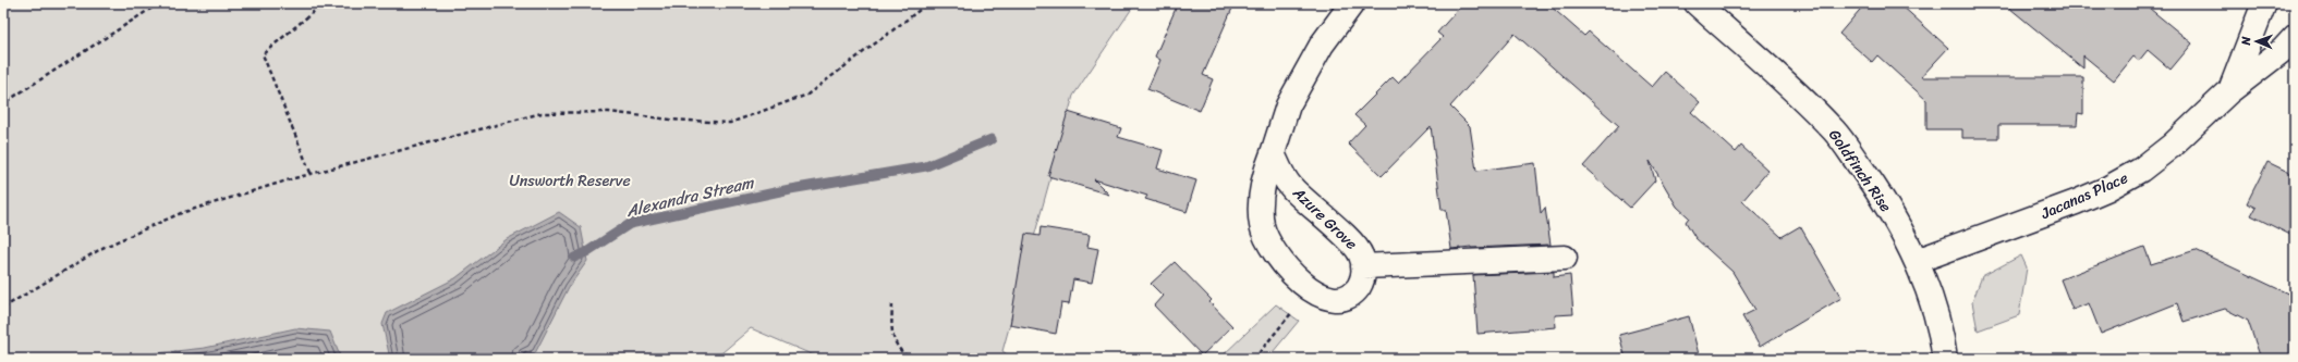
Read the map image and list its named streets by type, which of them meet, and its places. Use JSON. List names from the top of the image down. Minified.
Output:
{"streets":{"street":["Goldfinch Rise","Jacanas Place","Azure Grove"]},"crossings":[["Goldfinch Rise","Jacanas Place"]],"water":["Alexandra Stream"],"parks":["Unsworth Reserve"],"north":"left"}
